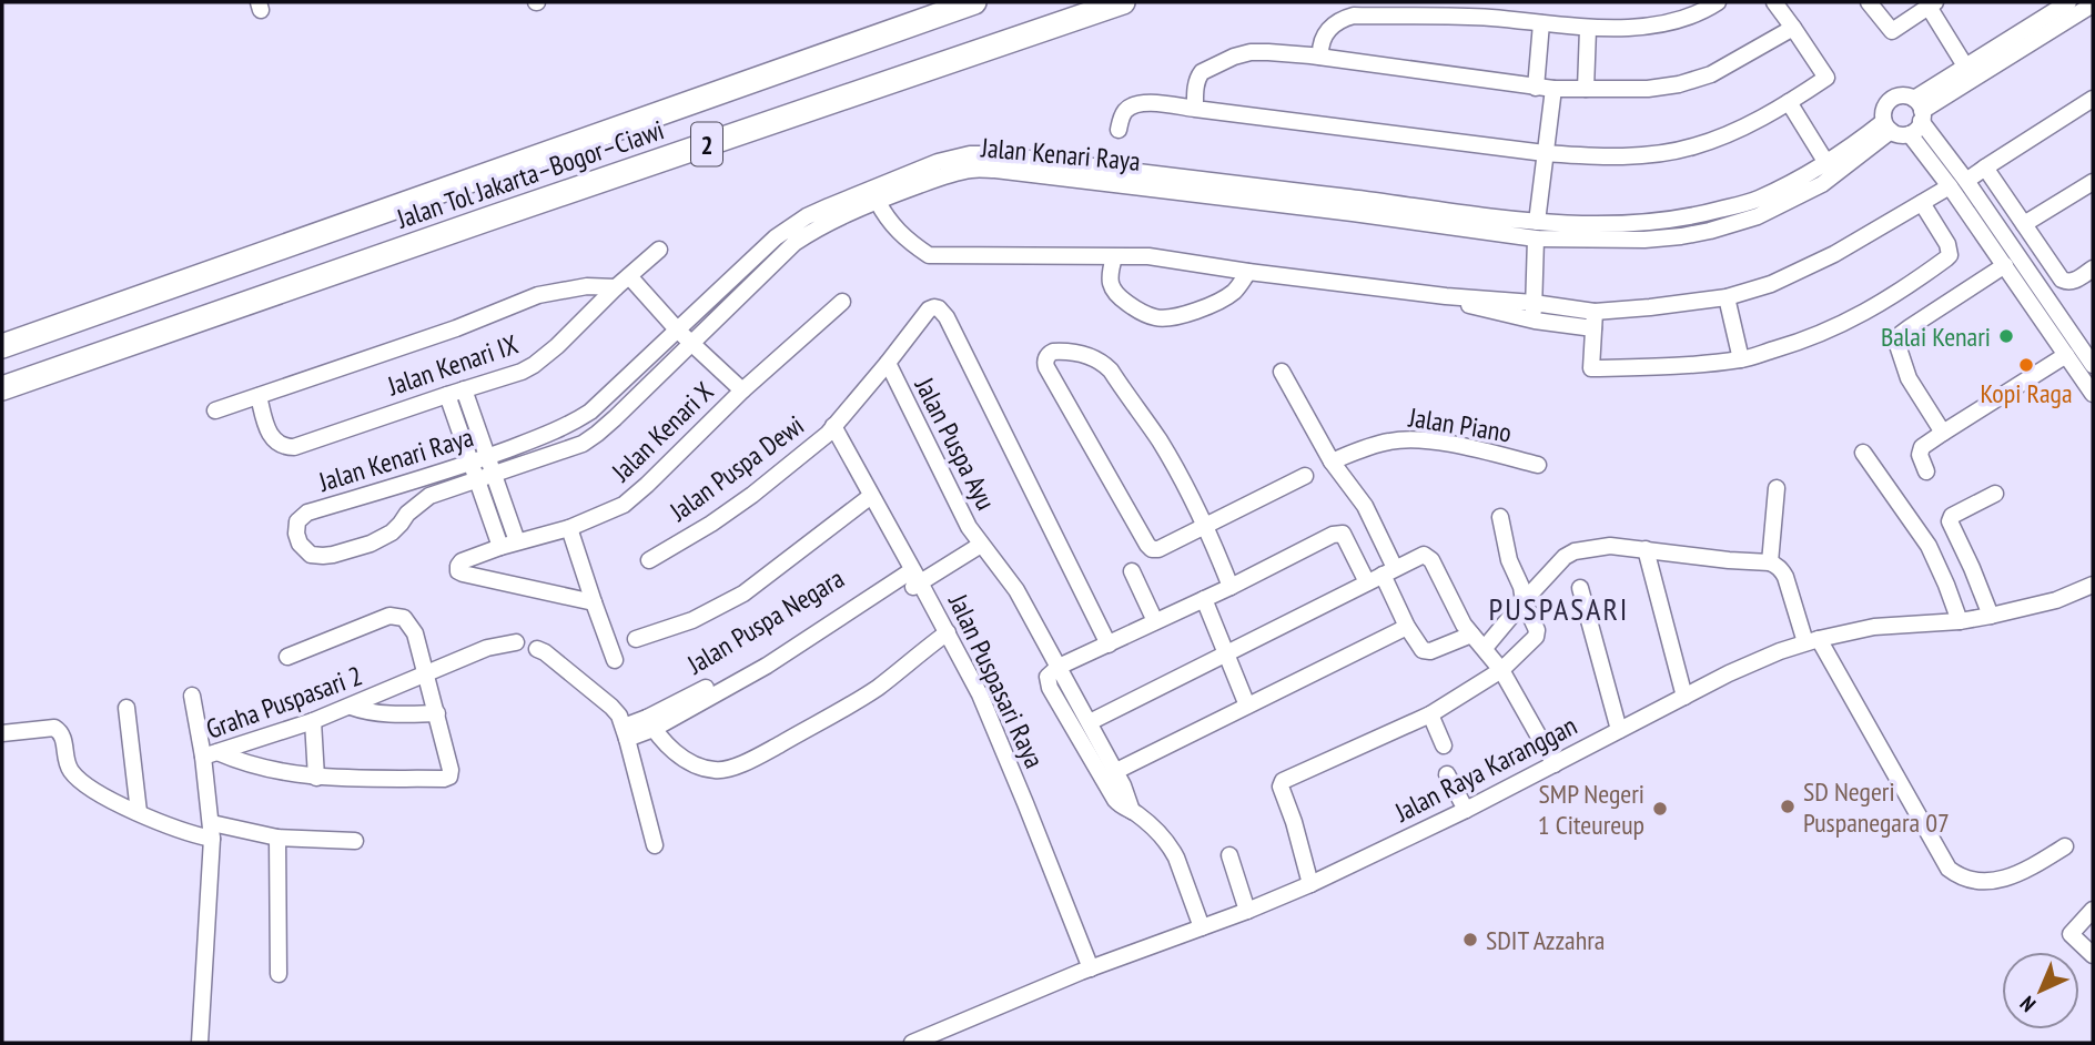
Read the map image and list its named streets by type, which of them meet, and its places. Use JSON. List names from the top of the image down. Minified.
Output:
{"streets":{"highway":["2","Jalan Tol Jakarta–Bogor–Ciawi"],"street":["Jalan Kenari Raya","Jalan Kenari IX","Jalan Piano","Jalan Kenari X","Jalan Puspa Ayu","Jalan Puspa Dewi","Jalan Puspa Negara","Jalan Puspasari Raya","Graha Puspasari 2","Jalan Raya Karanggan"]},"crossings":[["Jalan Puspa Ayu","Jalan Puspa Dewi"],["Jalan Puspa Ayu","Jalan Puspa Negara"],["Jalan Puspa Ayu","Jalan Puspasari Raya"],["Jalan Puspa Dewi","Jalan Puspasari Raya"],["Jalan Puspa Negara","Jalan Puspasari Raya"],["Jalan Puspasari Raya","Jalan Raya Karanggan"]],"districts":["PUSPASARI"],"places":["Balai Kenari","Kopi Raga","SD Negeri Puspanegara 07","SMP Negeri 1 Citeureup","SDIT Azzahra"],"north":"bottom left"}
